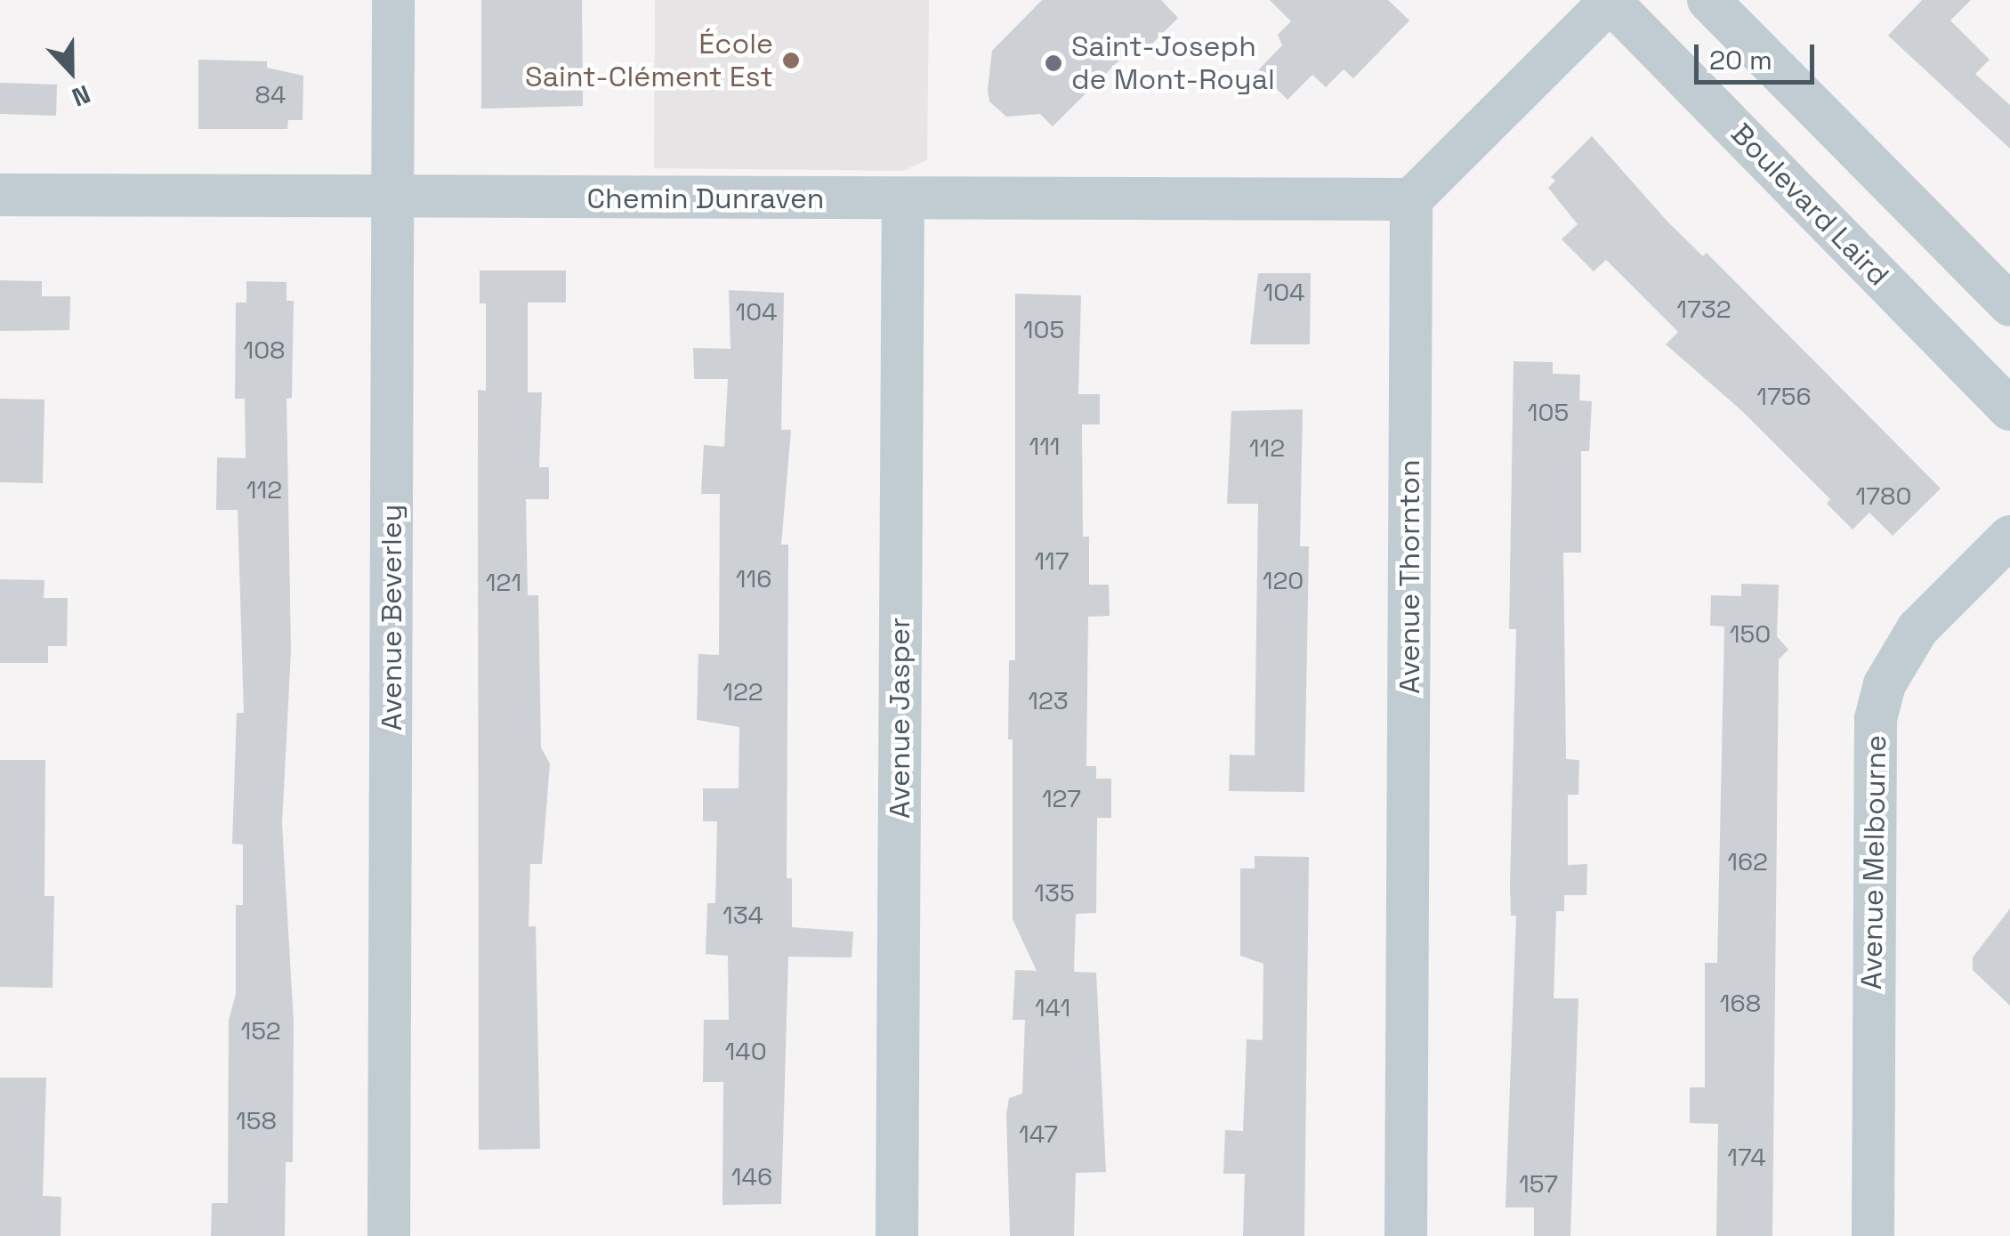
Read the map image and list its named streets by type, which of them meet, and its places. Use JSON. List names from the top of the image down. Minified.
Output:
{"streets":{"street":["Chemin Dunraven","Boulevard Laird","Avenue Thornton","Avenue Beverley","Avenue Jasper","Avenue Melbourne"]},"crossings":[["Chemin Dunraven","Avenue Thornton"],["Chemin Dunraven","Avenue Beverley"],["Chemin Dunraven","Avenue Jasper"]],"places":["École Saint-Clément Est","Saint-Joseph de Mont-Royal"],"house_numbers":["84","104","1732","104","105","108","1756","105","111","112","112","1780","117","116","120","121","150","122","123","127","162","135","134","168","141","152","140","158","147","174","146","157"],"scale_bar":"20 m","north":"bottom"}
